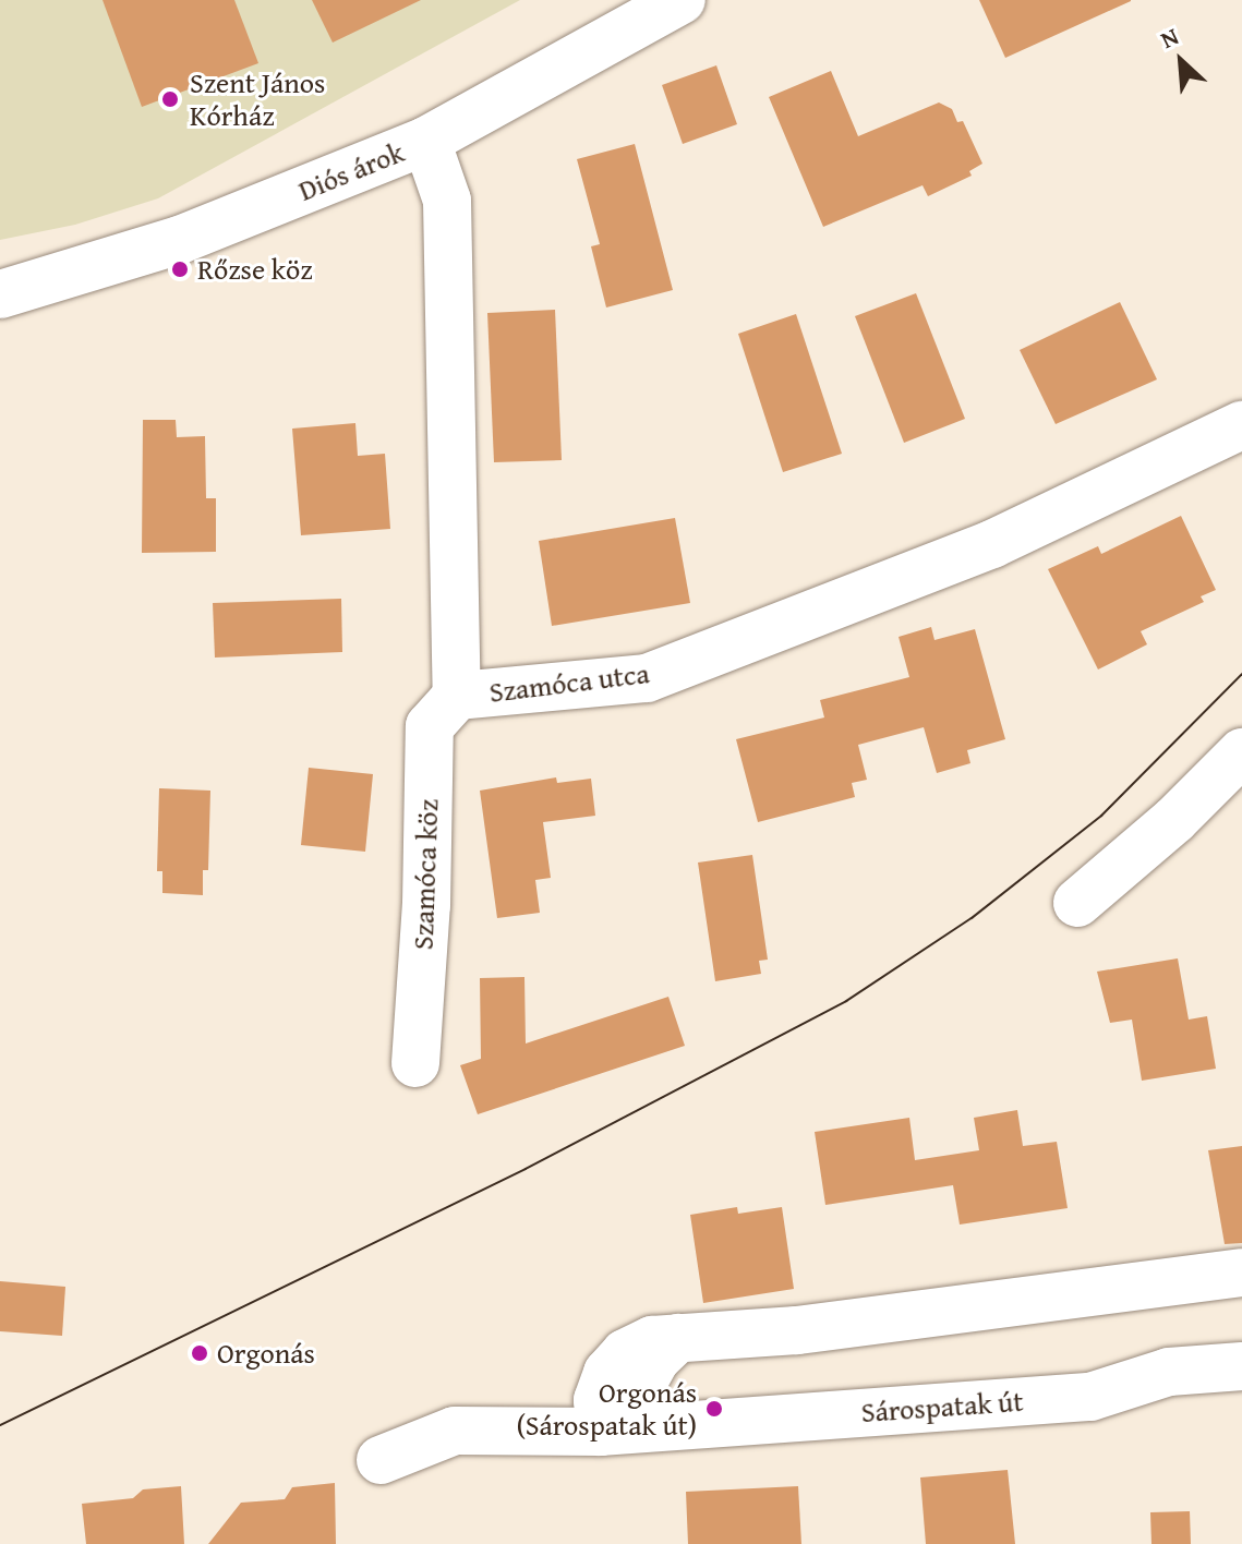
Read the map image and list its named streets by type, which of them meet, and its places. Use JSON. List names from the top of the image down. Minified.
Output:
{"streets":{"street":["Diós árok","Szamóca utca","Szamóca köz","Sárospatak út"]},"crossings":[["Diós árok","Szamóca utca"],["Szamóca utca","Szamóca köz"]],"places":["Szent János Kórház","Rőzse köz","Orgonás","Orgonás (Sárospatak út)"],"north":"top left"}
